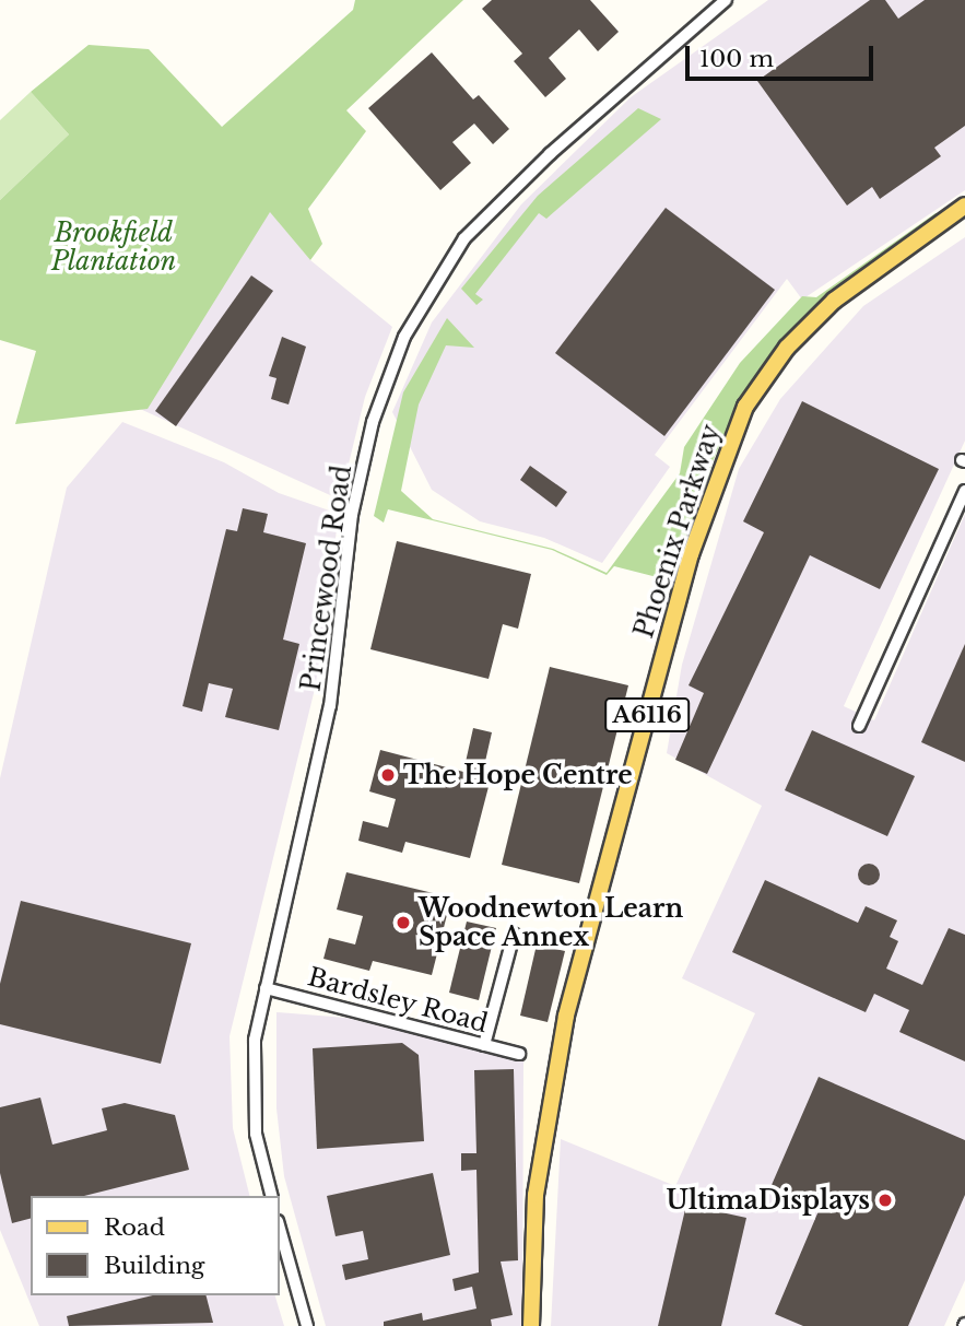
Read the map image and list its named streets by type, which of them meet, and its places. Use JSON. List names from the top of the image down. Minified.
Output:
{"streets":{"main road":["Phoenix Parkway","A6116"],"street":["Princewood Road","Bardsley Road"]},"crossings":[["Princewood Road","Bardsley Road"]],"parks":["Brookfield Plantation"],"places":["The Hope Centre","Woodnewton Learn Space Annex","UltimaDisplays"],"legend":["Road","Building"],"scale_bar":"100 m"}
